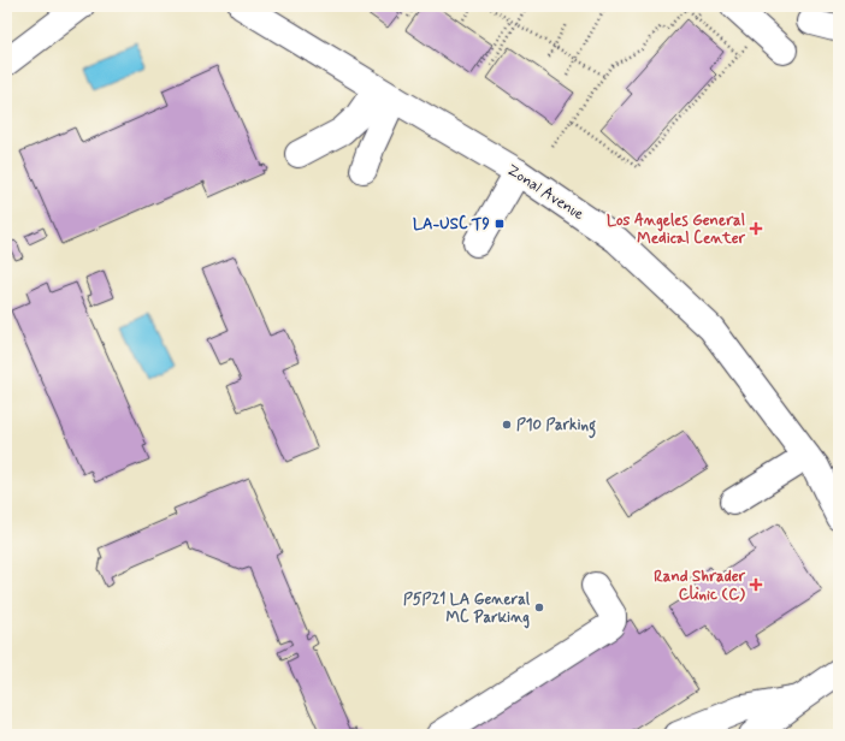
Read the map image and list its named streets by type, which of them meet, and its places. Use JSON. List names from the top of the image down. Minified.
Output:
{"streets":{"street":["Zonal Avenue"]},"places":{"transit":["LA-USC T9"],"health":["Los Angeles General Medical Center","Rand Shrader Clinic (C)"],"other":["P10 Parking","P5P21 LA General MC Parking"]}}
